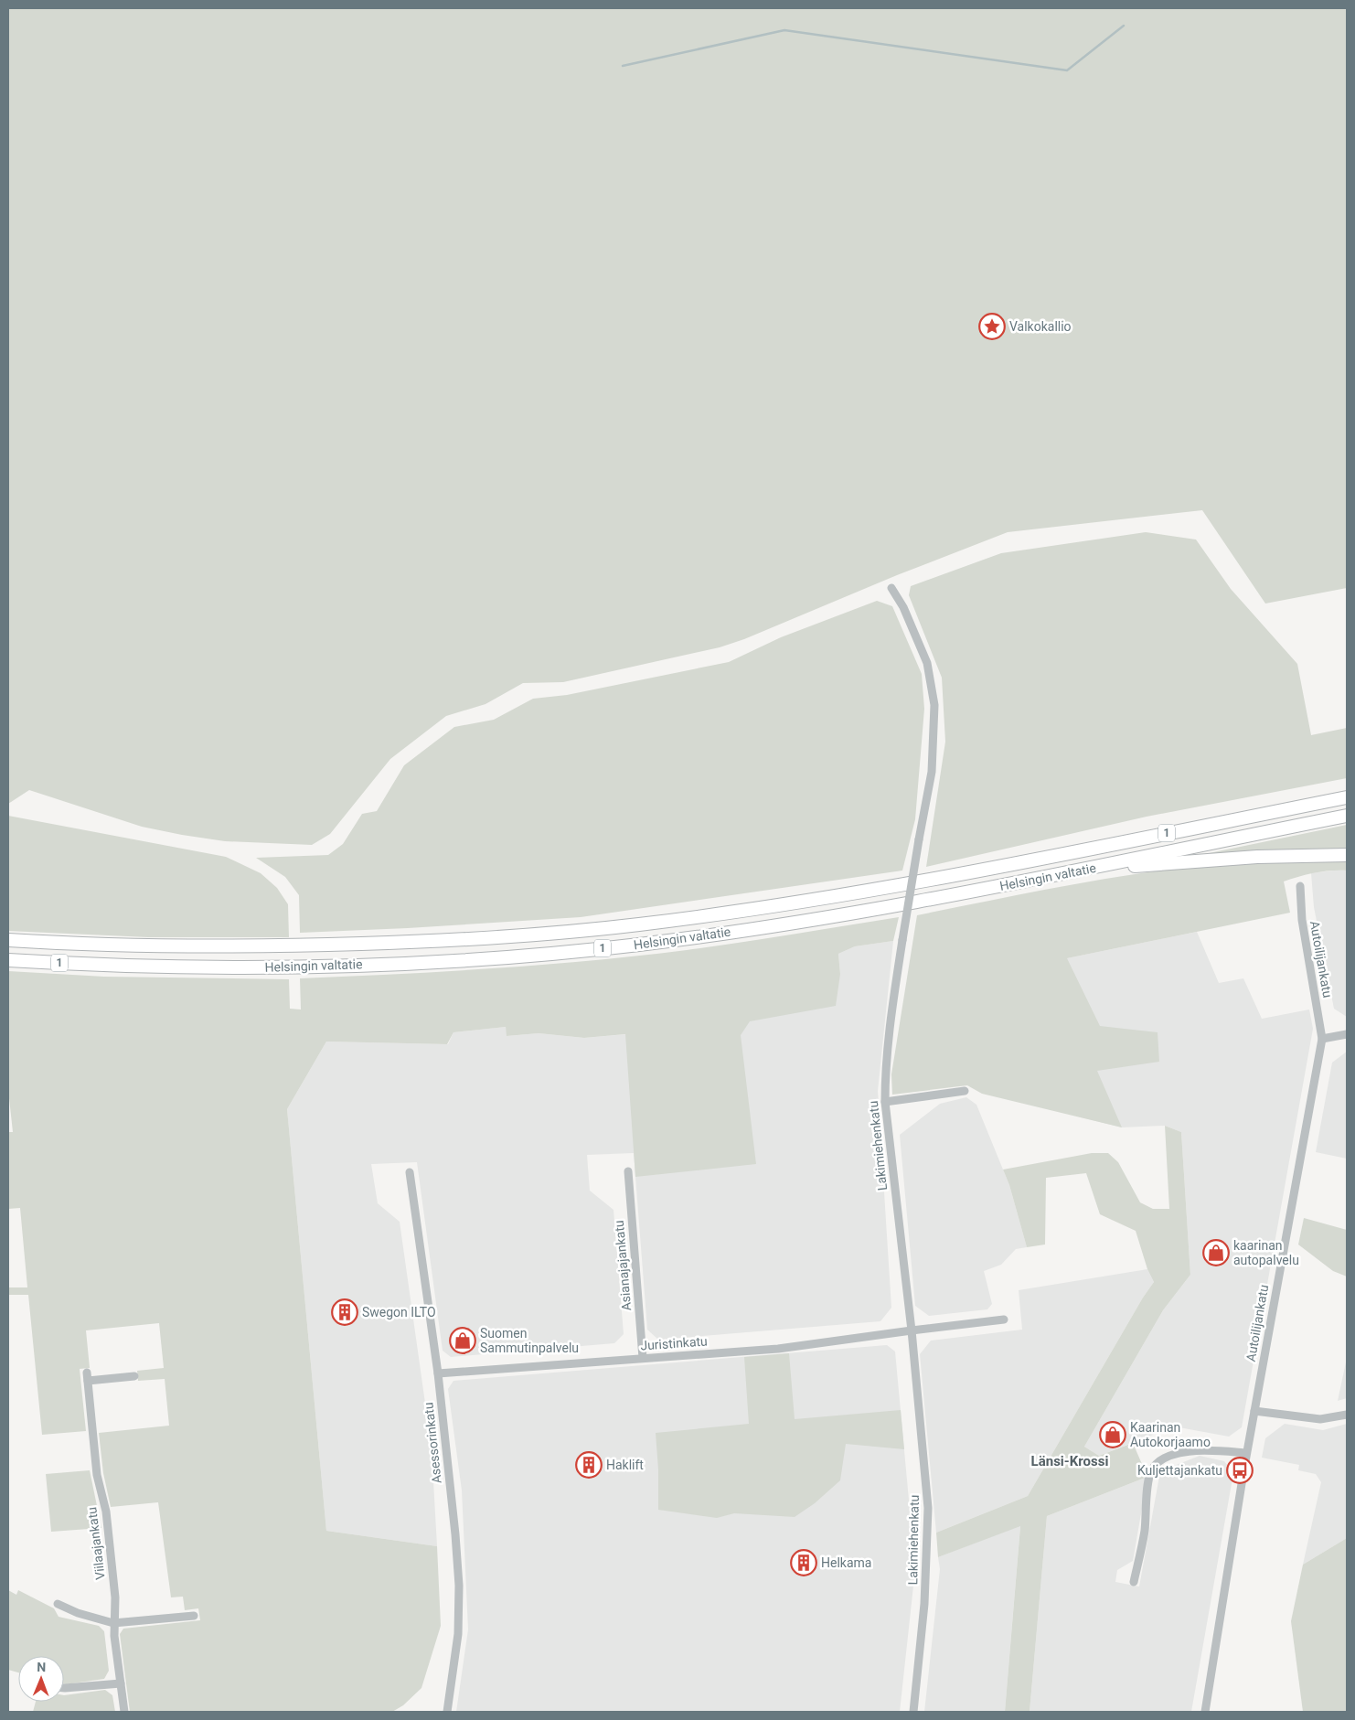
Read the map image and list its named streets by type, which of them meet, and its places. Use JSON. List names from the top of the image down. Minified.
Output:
{"streets":{"highway":["1","Helsingin valtatie"],"street":["Autoilijankatu","Lakimiehenkatu","Asianajajankatu","Juristinkatu","Asessorinkatu","Viilaajankatu"]},"crossings":[["Lakimiehenkatu","Juristinkatu"],["Asianajajankatu","Juristinkatu"],["Juristinkatu","Asessorinkatu"]],"districts":["Länsi-Krossi"],"places":{"place":["Valkokallio"],"shop":["kaarinan autopalvelu","Suomen Sammutinpalvelu","Kaarinan Autokorjaamo"],"building":["Swegon ILTO","Haklift","Helkama"],"bus stop":["Kuljettajankatu"]},"north":"top"}
